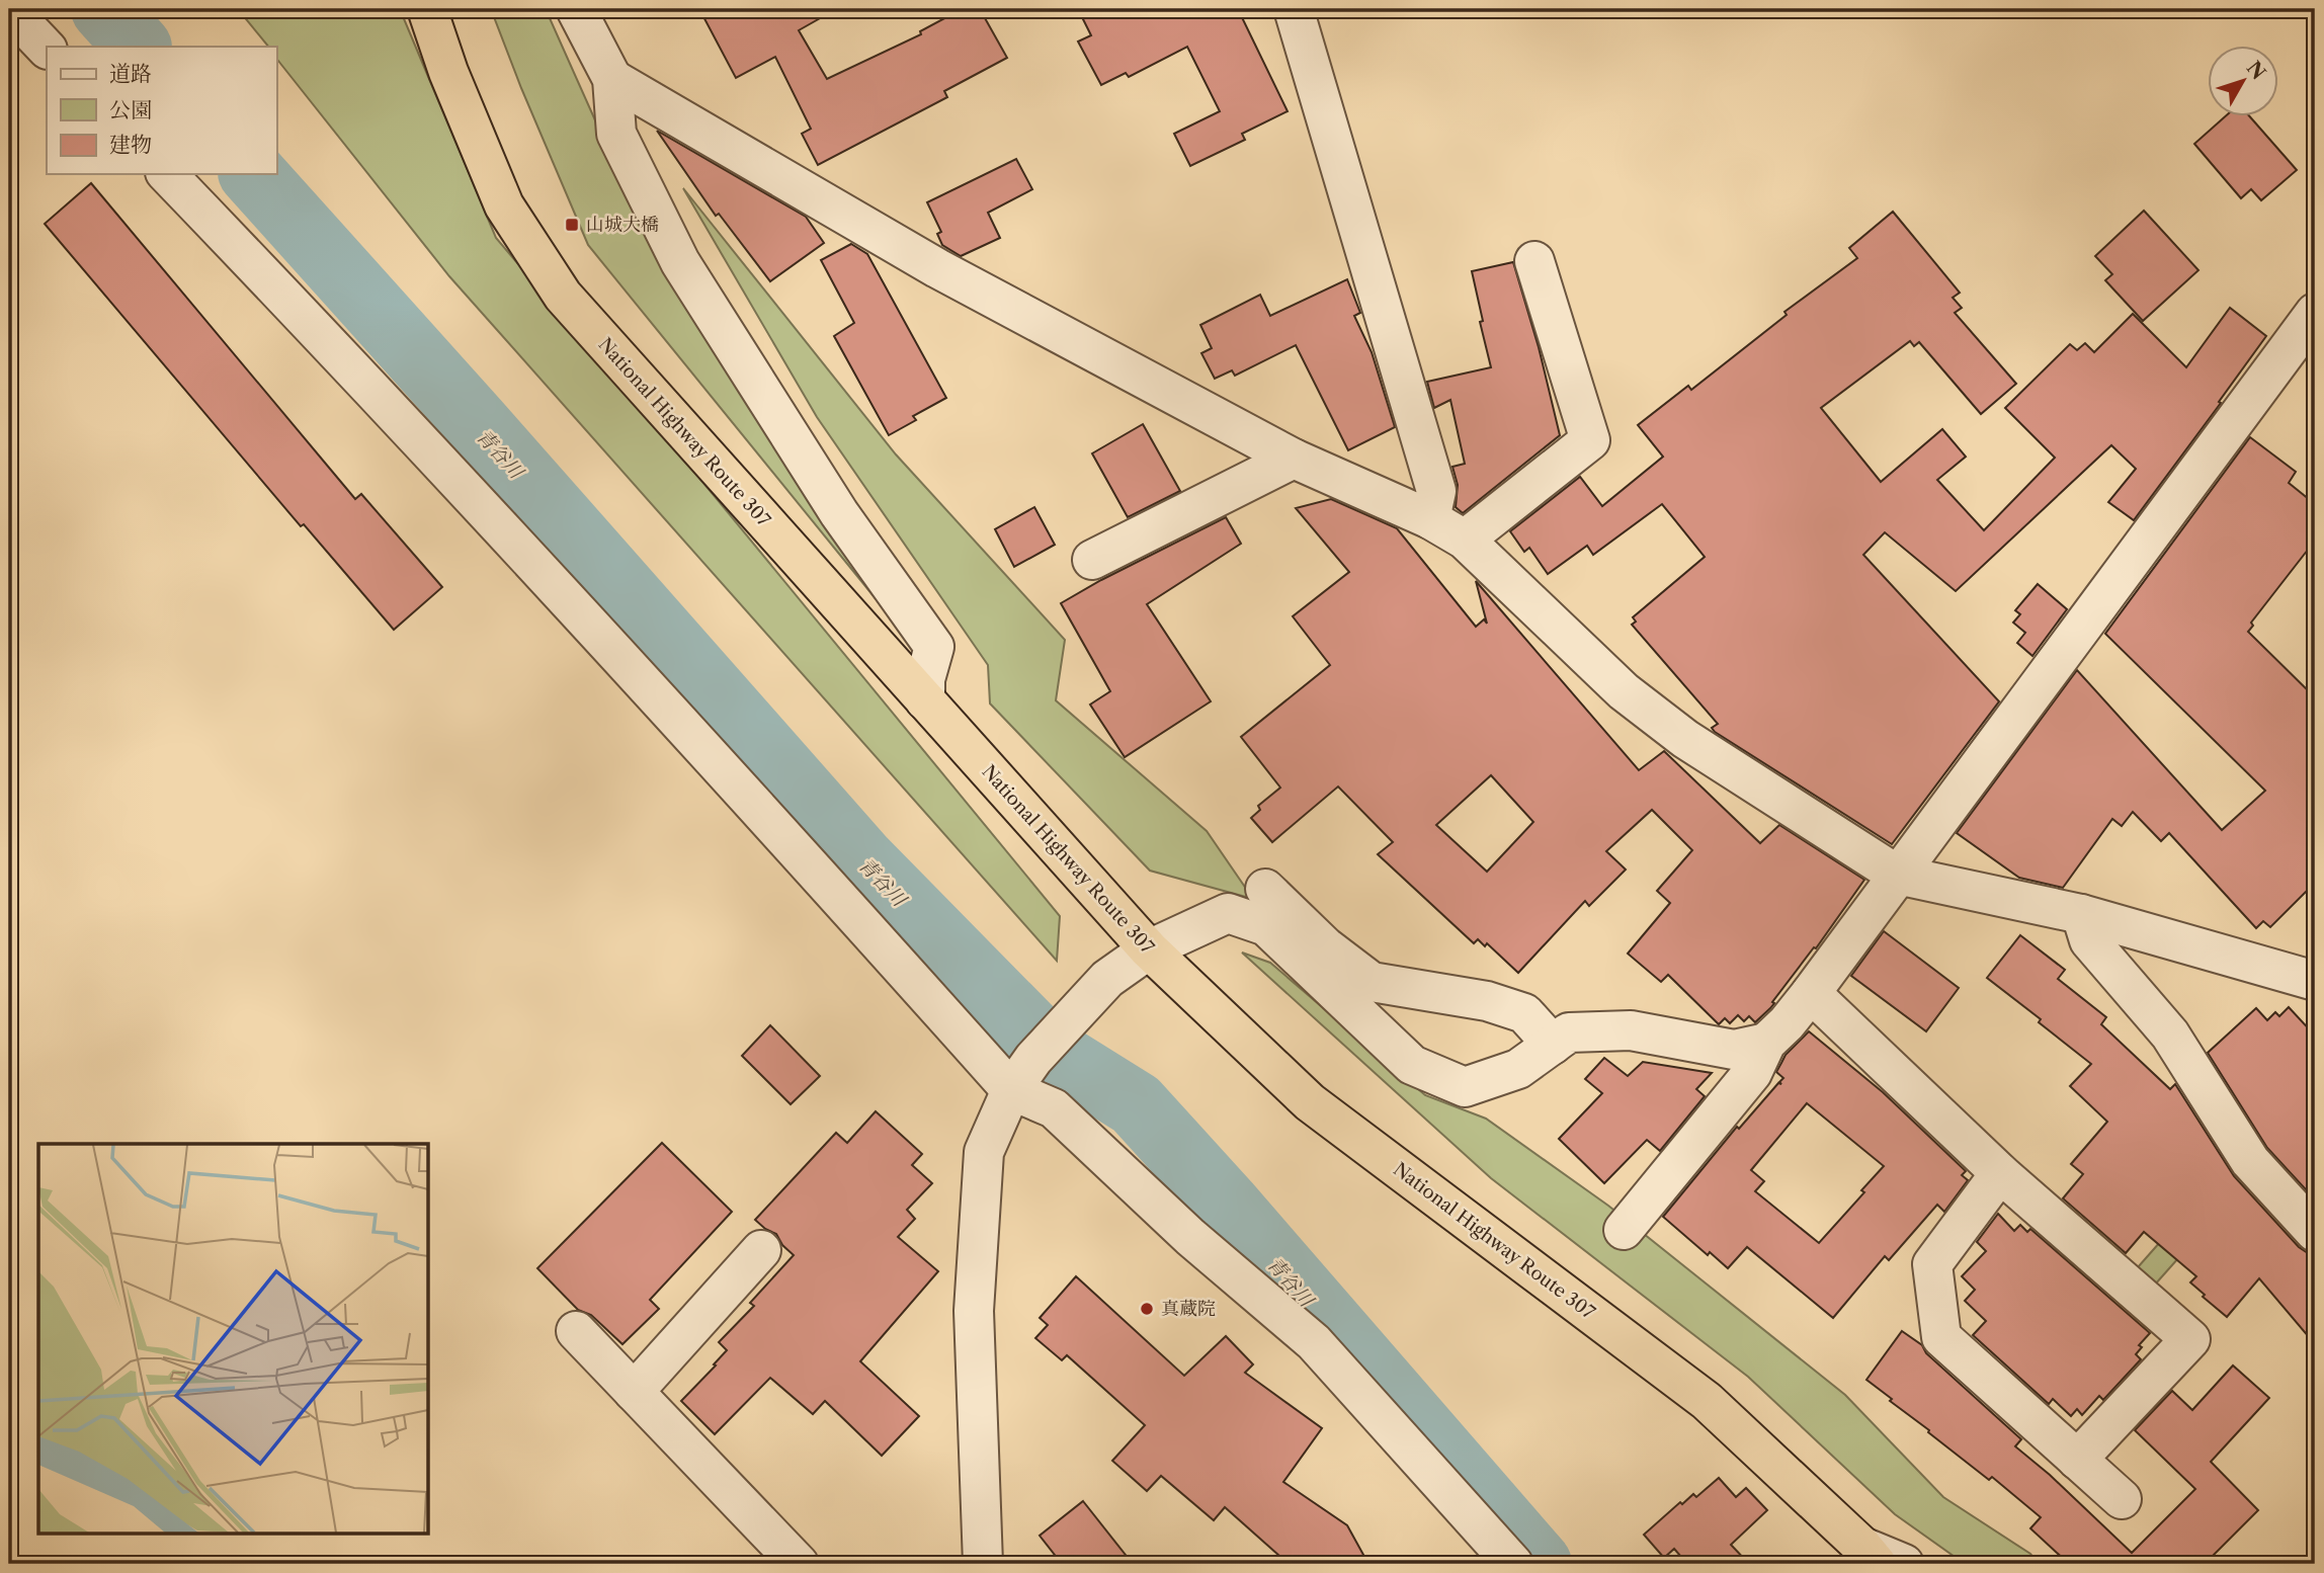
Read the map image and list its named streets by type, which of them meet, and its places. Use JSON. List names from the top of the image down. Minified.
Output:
{"streets":{"highway":["National Highway Route 307"]},"water":["青谷川"],"places":{"transit":["山城大橋"],"other":["真蔵院"]},"legend":["道路","公園","建物"],"north":"top right"}
